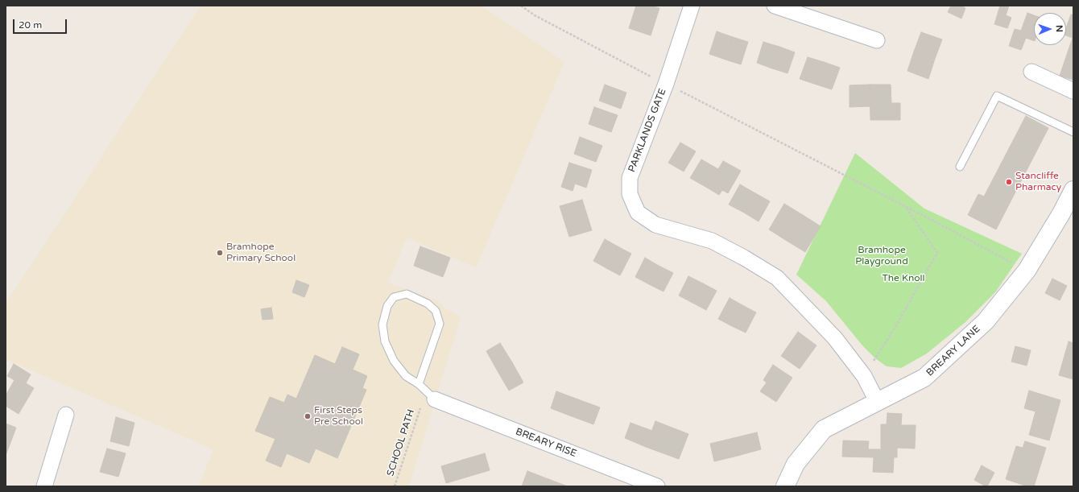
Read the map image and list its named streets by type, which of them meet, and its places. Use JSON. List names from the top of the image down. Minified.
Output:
{"streets":{"street":["PARKLANDS GATE","BREARY LANE","BREARY RISE"],"path":["SCHOOL PATH"]},"crossings":[["PARKLANDS GATE","BREARY LANE"],["SCHOOL PATH","BREARY RISE"]],"parks":["Bramhope Playground","The Knoll"],"places":["Stancliffe Pharmacy","Bramhope Primary School","First Steps Pre School"],"scale_bar":"20 m","north":"right"}
